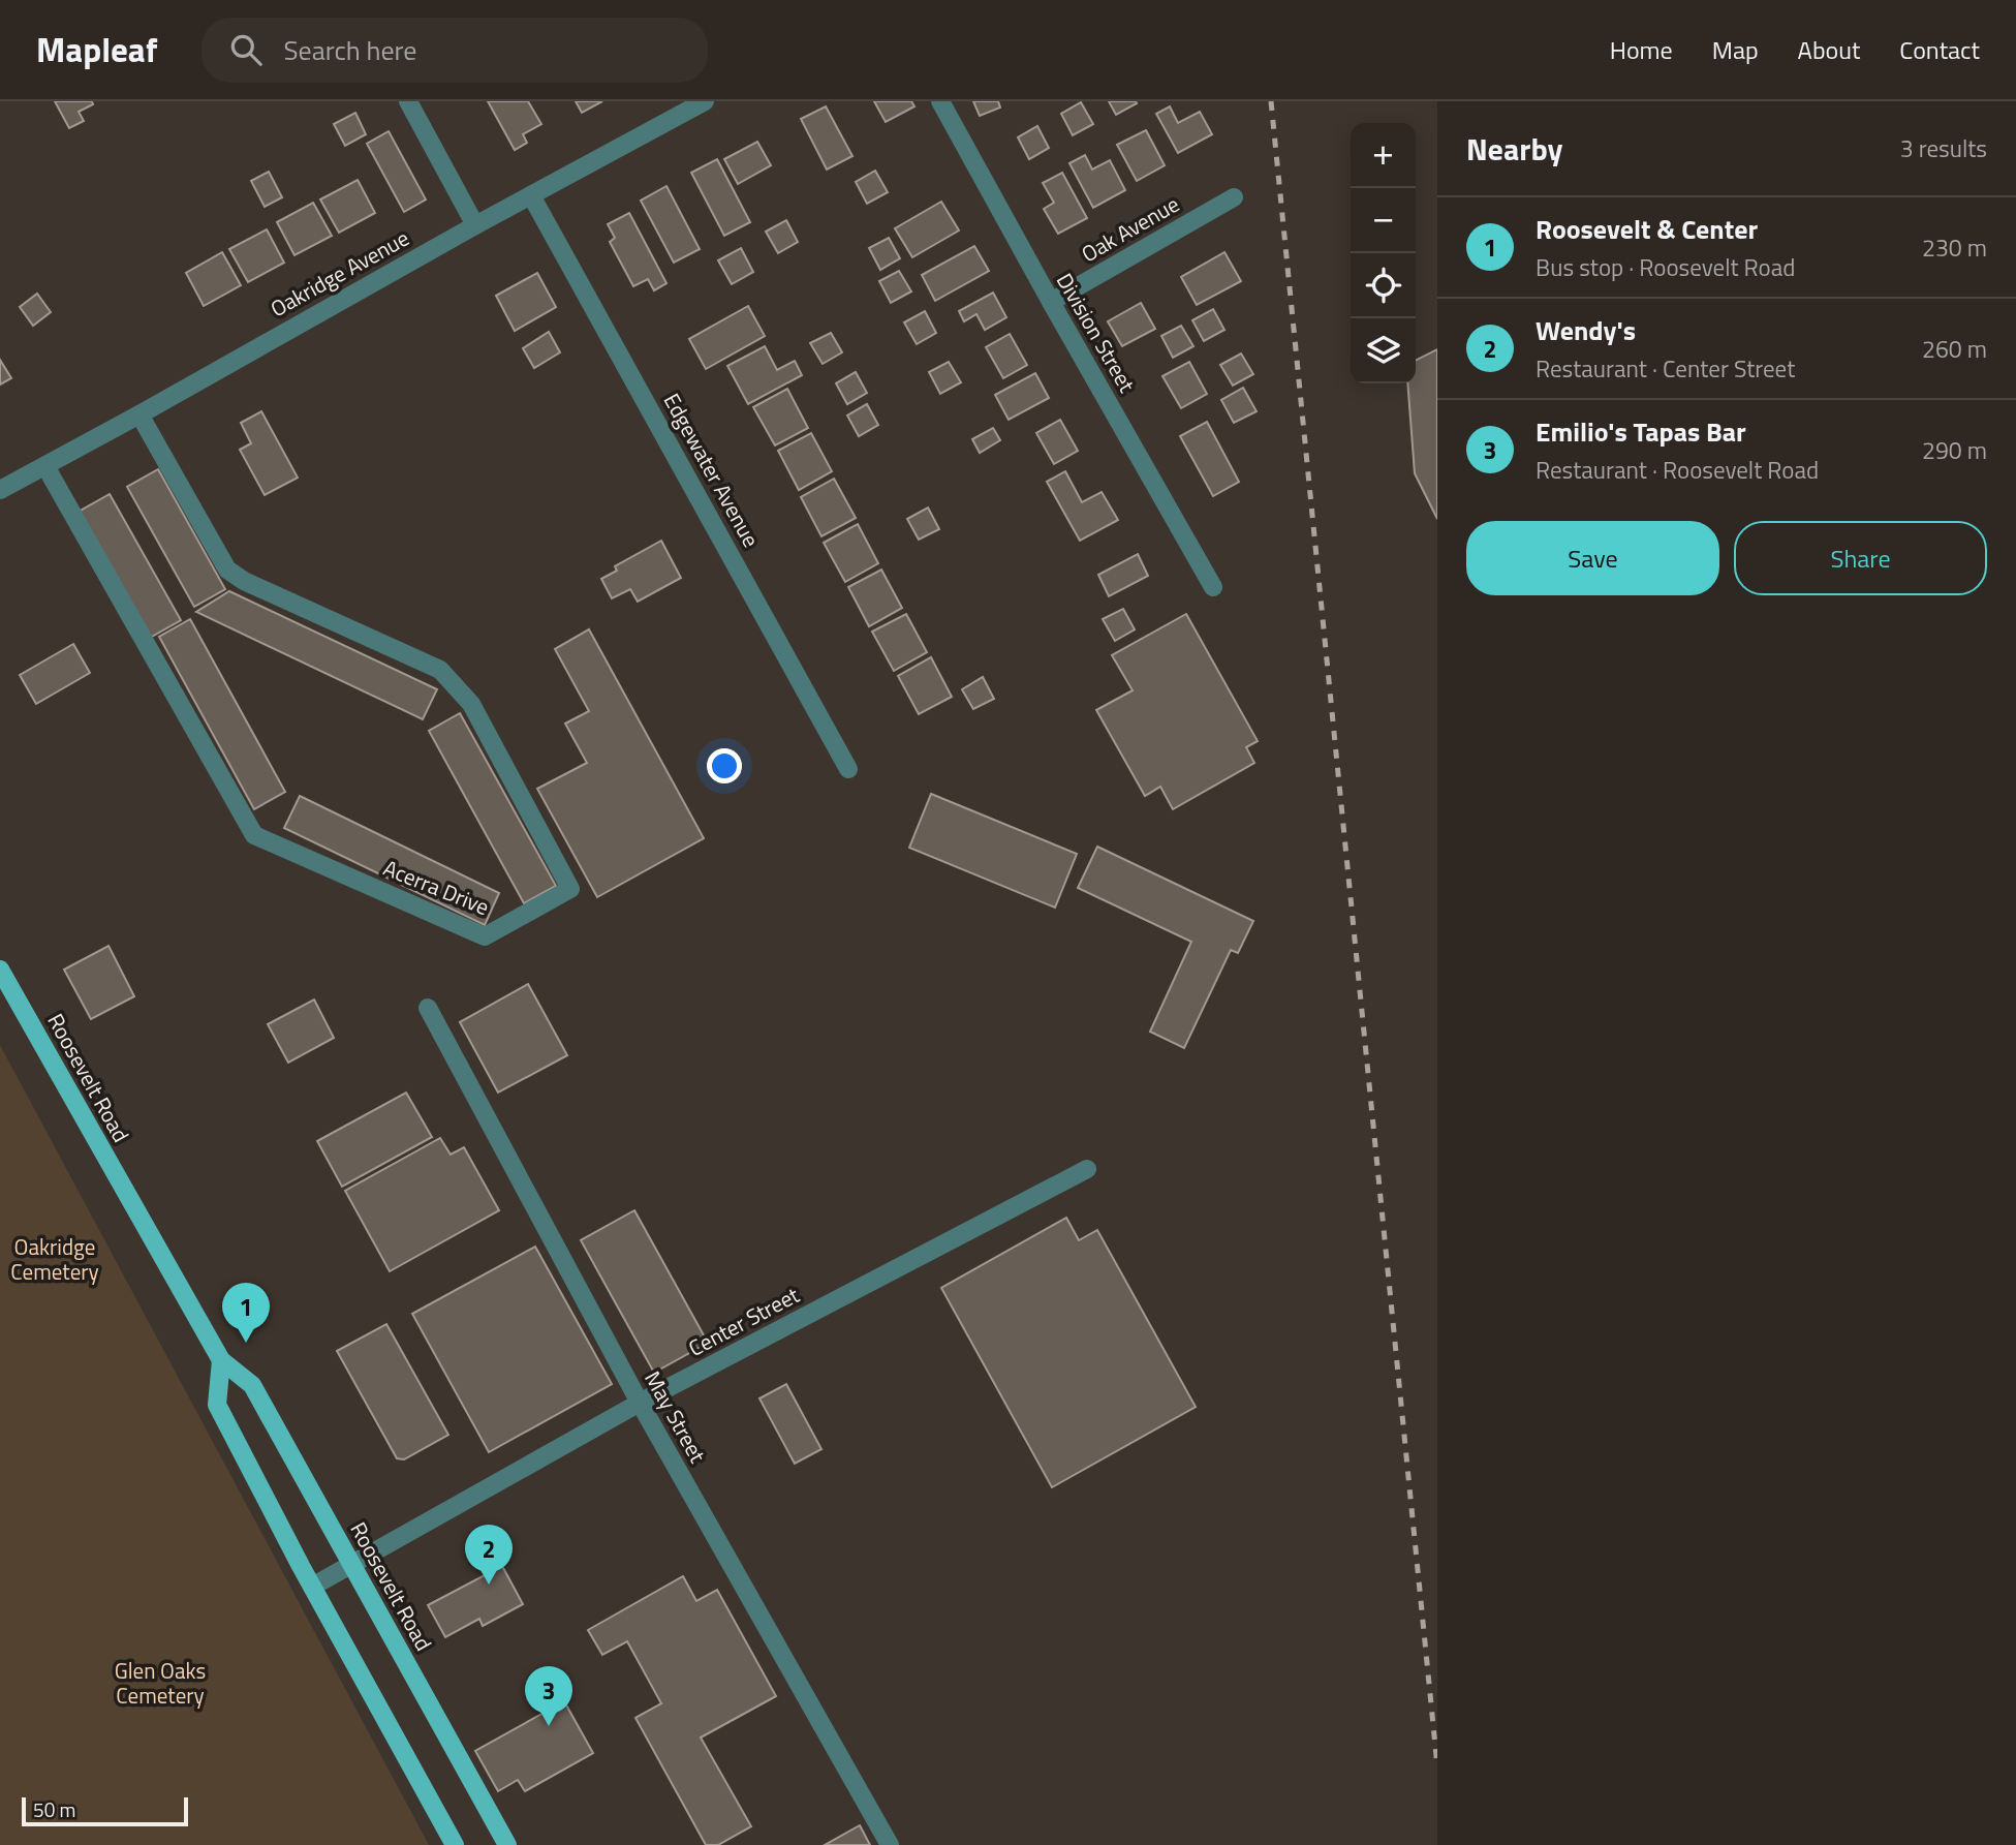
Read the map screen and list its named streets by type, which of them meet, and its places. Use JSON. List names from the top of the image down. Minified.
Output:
{"streets":{"main road":["Roosevelt Road"],"street":["Oak Avenue","Oakridge Avenue","Division Street","Edgewater Avenue","Acerra Drive","Center Street","May Street"]},"crossings":[["Oak Avenue","Division Street"],["Oakridge Avenue","Edgewater Avenue"],["Oakridge Avenue","Acerra Drive"],["Roosevelt Road","Center Street"],["Center Street","May Street"]],"parks":["Oakridge Cemetery","Glen Oaks Cemetery"],"scale_bar":"50 m","page":{"header":"Mapleaf","search":"Search here","nav":["Home","Map","About","Contact"],"heading":["Nearby","3 results"],"map_buttons":["+","−"],"list":[{"mark":"1","name":"Roosevelt & Center","note":"Bus stop · Roosevelt Road","value":"230 m"},{"mark":"2","name":"Wendy's","note":"Restaurant · Center Street","value":"260 m"},{"mark":"3","name":"Emilio's Tapas Bar","note":"Restaurant · Roosevelt Road","value":"290 m"}],"buttons":["Save","Share"],"pins":["1","2","3"],"scale":"50 m"}}
